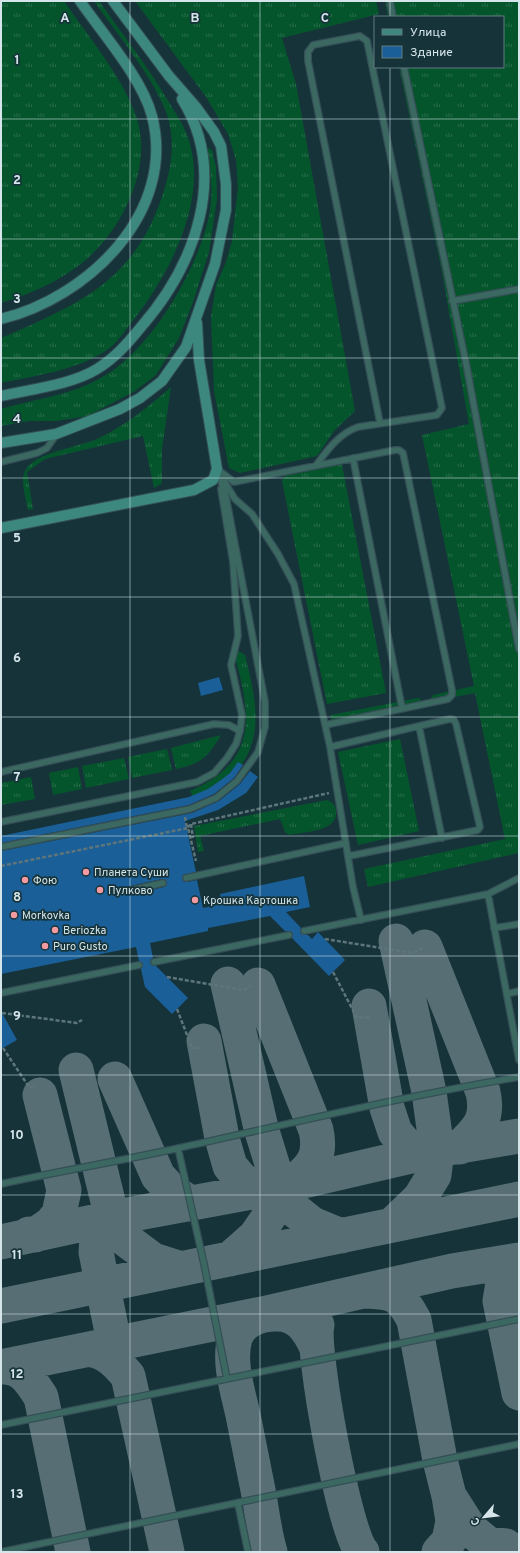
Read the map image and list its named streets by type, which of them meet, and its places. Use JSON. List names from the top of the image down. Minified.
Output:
{"places":["Планета Суши","Фою","Пулково","Крошка Картошка","Morkovka","Beriozka","Puro Gusto"],"legend":["Улица","Здание"],"north":"bottom left","grid":{"columns":["A","B","C"],"rows":["1","2","3","4","5","6","7","8","9","10","11","12","13"]}}
